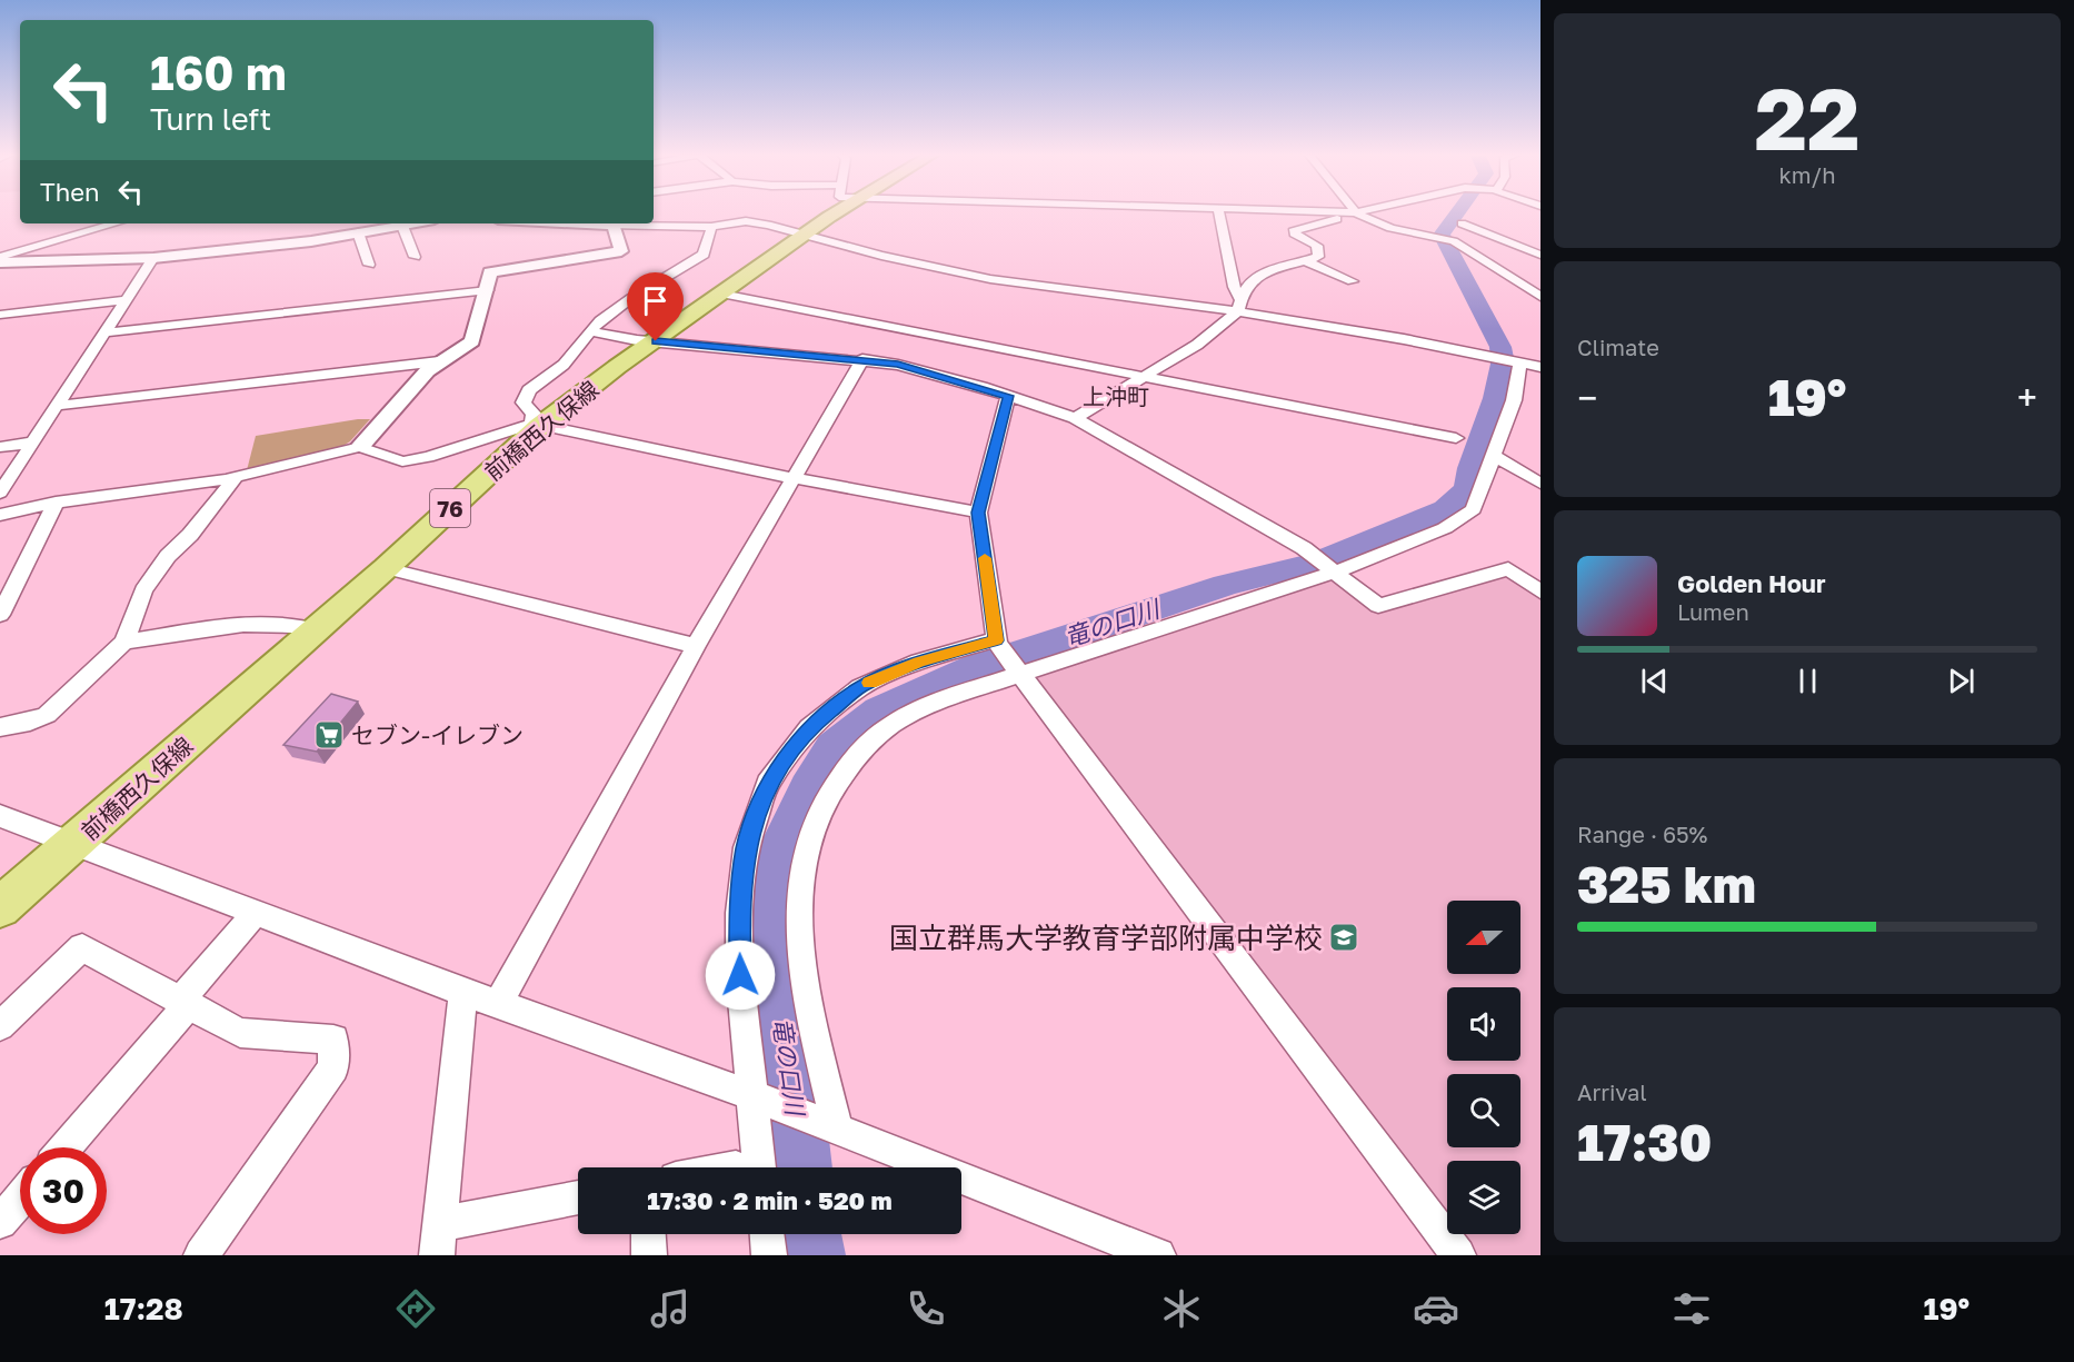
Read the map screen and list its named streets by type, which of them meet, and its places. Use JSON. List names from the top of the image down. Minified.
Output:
{"streets":{"main road":["前橋西久保線","76"]},"districts":["上沖町"],"water":["竜の口川"],"places":{"supermarket":["セブン-イレブン"],"school or university":["国立群馬大学教育学部附属中学校"]},"north":"left","page":{"tile":[["22","km/h"],"Climate",["Range · 65%","325 km"],["Arrival","17:30"]],"turn":["160 m","Turn left"],"then":"Then","heat":["−","19°","+"],"song":["Golden Hour","Lumen"],"limit":"30","trip":"17:30 · 2 min · 520 m","tabs":["17:28","19°"]}}
